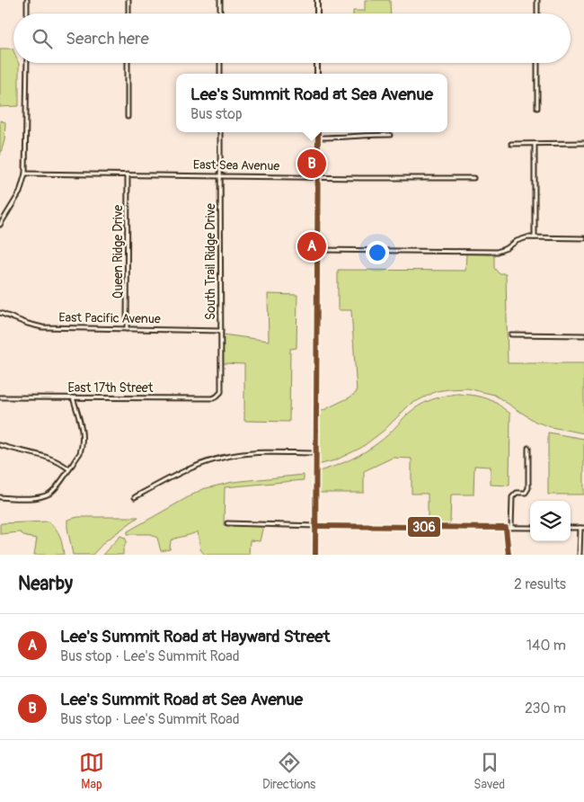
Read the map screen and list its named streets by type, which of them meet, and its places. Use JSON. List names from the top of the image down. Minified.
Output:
{"streets":{"street":["East Sea Avenue","Queen Ridge Drive","South Trail Ridge Drive","East Pacific Avenue","East 17th Street"]},"crossings":[["East Sea Avenue","Queen Ridge Drive"],["East Sea Avenue","South Trail Ridge Drive"],["Queen Ridge Drive","East Pacific Avenue"],["South Trail Ridge Drive","East Pacific Avenue"],["South Trail Ridge Drive","East 17th Street"]],"lines":["transit line 306"],"page":{"search":"Search here","popup":["Lee's Summit Road at Sea Avenue","Bus stop"],"pins":["B","A"],"heading":["Nearby","2 results"],"list":[{"mark":"A","name":"Lee's Summit Road at Hayward Street","note":"Bus stop · Lee's Summit Road","value":"140 m"},{"mark":"B","name":"Lee's Summit Road at Sea Avenue","note":"Bus stop · Lee's Summit Road","value":"230 m"}],"nav":["Map","Directions","Saved"]}}
